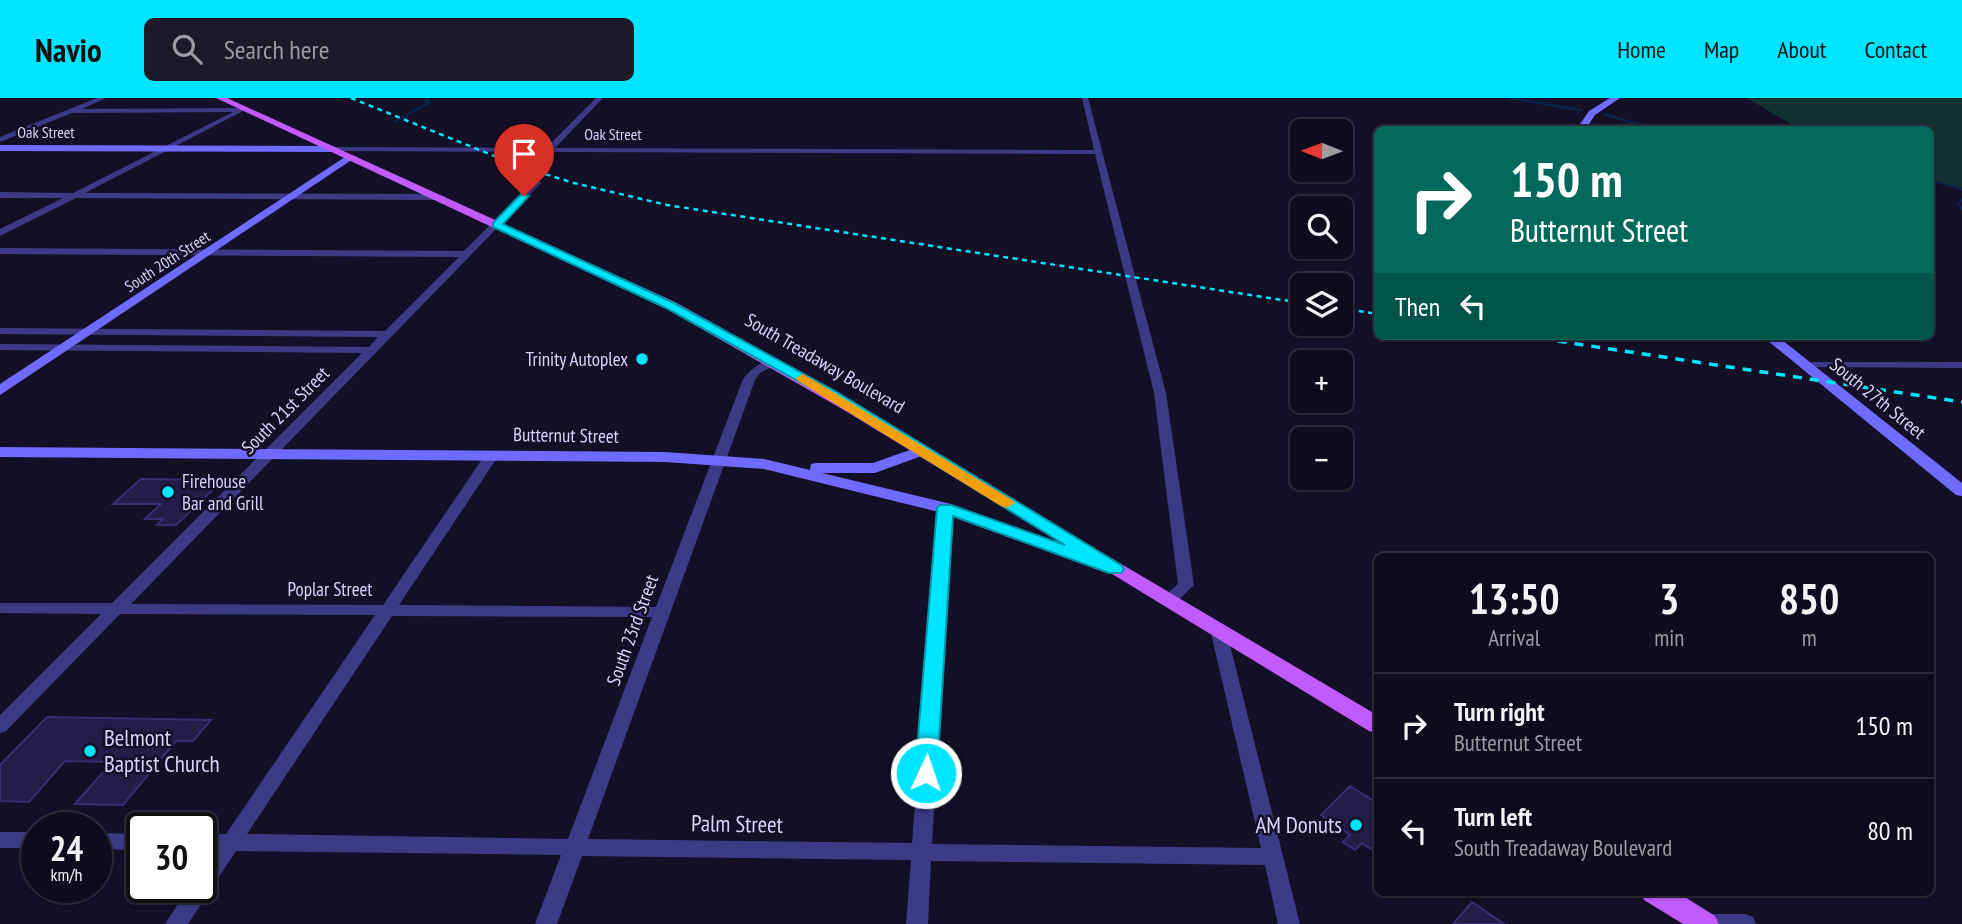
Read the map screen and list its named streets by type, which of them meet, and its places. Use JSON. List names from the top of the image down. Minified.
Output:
{"streets":{"main road":["South Treadaway Boulevard"],"street":["Oak Street","South 20th Street","South 27th Street","South 21st Street","Butternut Street","Poplar Street","South 23rd Street","Palm Street"]},"crossings":[["Oak Street","South Treadaway Boulevard"],["South 20th Street","South Treadaway Boulevard"],["South Treadaway Boulevard","South 21st Street"],["South Treadaway Boulevard","Butternut Street"],["South Treadaway Boulevard","South 23rd Street"],["South 21st Street","Butternut Street"],["South 21st Street","Poplar Street"],["Butternut Street","South 23rd Street"],["Poplar Street","South 23rd Street"],["South 23rd Street","Palm Street"]],"places":["Trinity Autoplex","Firehouse Bar and Grill","Belmont Baptist Church","AM Donuts"],"north":"left","page":{"header":"Navio","search":"Search here","nav":["Home","Map","About","Contact"],"map_buttons":["+","−"],"turn":["150 m","Butternut Street"],"then":"Then","eta":["13:50","Arrival","3","min","850","m"],"list":[{"name":"Turn right","note":"Butternut Street","value":"150 m"},{"name":"Turn left","note":"South Treadaway Boulevard","value":"80 m"}],"speed":"24 km/h","limit":"30"}}
